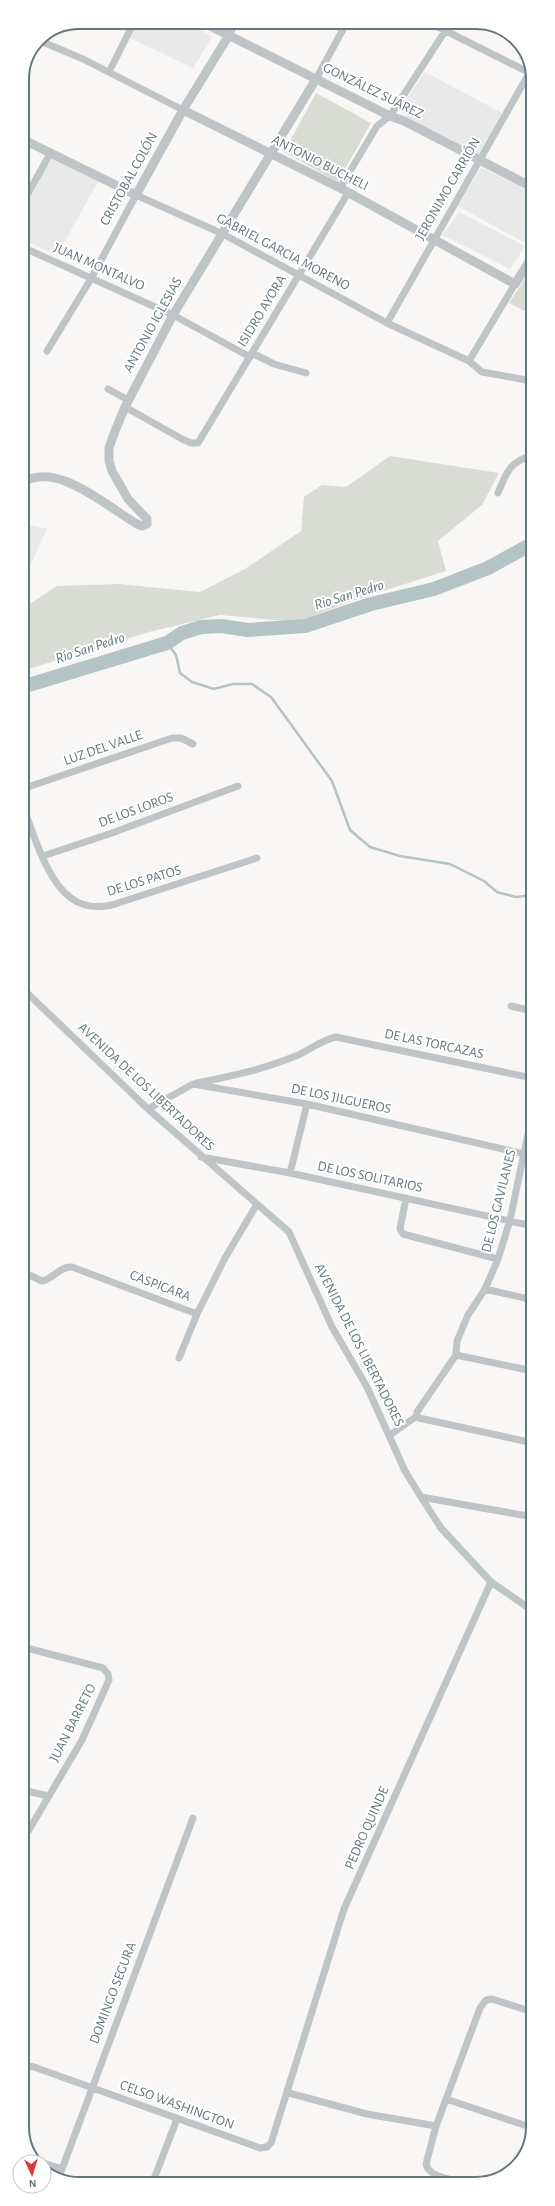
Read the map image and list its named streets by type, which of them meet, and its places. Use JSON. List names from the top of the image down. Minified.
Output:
{"streets":{"street":["GONZÁLEZ SUÁREZ","ANTONIO BUCHELI","CRISTOBAL COLÓN","JERONIMO CARRIÓN","GABRIEL GARCIA MORENO","JUAN MONTALVO","ISIDRO AYORA","ANTONIO IGLESIAS","LUZ DEL VALLE","DE LOS LOROS","DE LOS PATOS","DE LAS TORCAZAS","AVENIDA DE LOS LIBERTADORES","DE LOS JILGUEROS","DE LOS SOLITARIOS","DE LOS GAVILANES","CASPICARA","JUAN BARRETO","PEDRO QUINDE","DOMINGO SEGURA","CELSO WASHINGTON"]},"crossings":[["GONZÁLEZ SUÁREZ","CRISTOBAL COLÓN"],["GONZÁLEZ SUÁREZ","JERONIMO CARRIÓN"],["GONZÁLEZ SUÁREZ","ISIDRO AYORA"],["GONZÁLEZ SUÁREZ","ANTONIO IGLESIAS"],["ANTONIO BUCHELI","CRISTOBAL COLÓN"],["ANTONIO BUCHELI","JERONIMO CARRIÓN"],["ANTONIO BUCHELI","ISIDRO AYORA"],["ANTONIO BUCHELI","ANTONIO IGLESIAS"],["CRISTOBAL COLÓN","GABRIEL GARCIA MORENO"],["CRISTOBAL COLÓN","JUAN MONTALVO"],["JERONIMO CARRIÓN","GABRIEL GARCIA MORENO"],["GABRIEL GARCIA MORENO","ISIDRO AYORA"],["GABRIEL GARCIA MORENO","ANTONIO IGLESIAS"],["JUAN MONTALVO","ISIDRO AYORA"],["JUAN MONTALVO","ANTONIO IGLESIAS"],["ISIDRO AYORA","ANTONIO IGLESIAS"],["DE LOS LOROS","DE LOS PATOS"],["DE LAS TORCAZAS","DE LOS JILGUEROS"],["AVENIDA DE LOS LIBERTADORES","DE LOS SOLITARIOS"],["AVENIDA DE LOS LIBERTADORES","CASPICARA"],["AVENIDA DE LOS LIBERTADORES","PEDRO QUINDE"],["DE LOS JILGUEROS","DE LOS GAVILANES"],["DE LOS SOLITARIOS","DE LOS GAVILANES"],["PEDRO QUINDE","CELSO WASHINGTON"],["DOMINGO SEGURA","CELSO WASHINGTON"]],"water":["Rio San Pedro","Río San Pedro"],"north":"bottom"}
